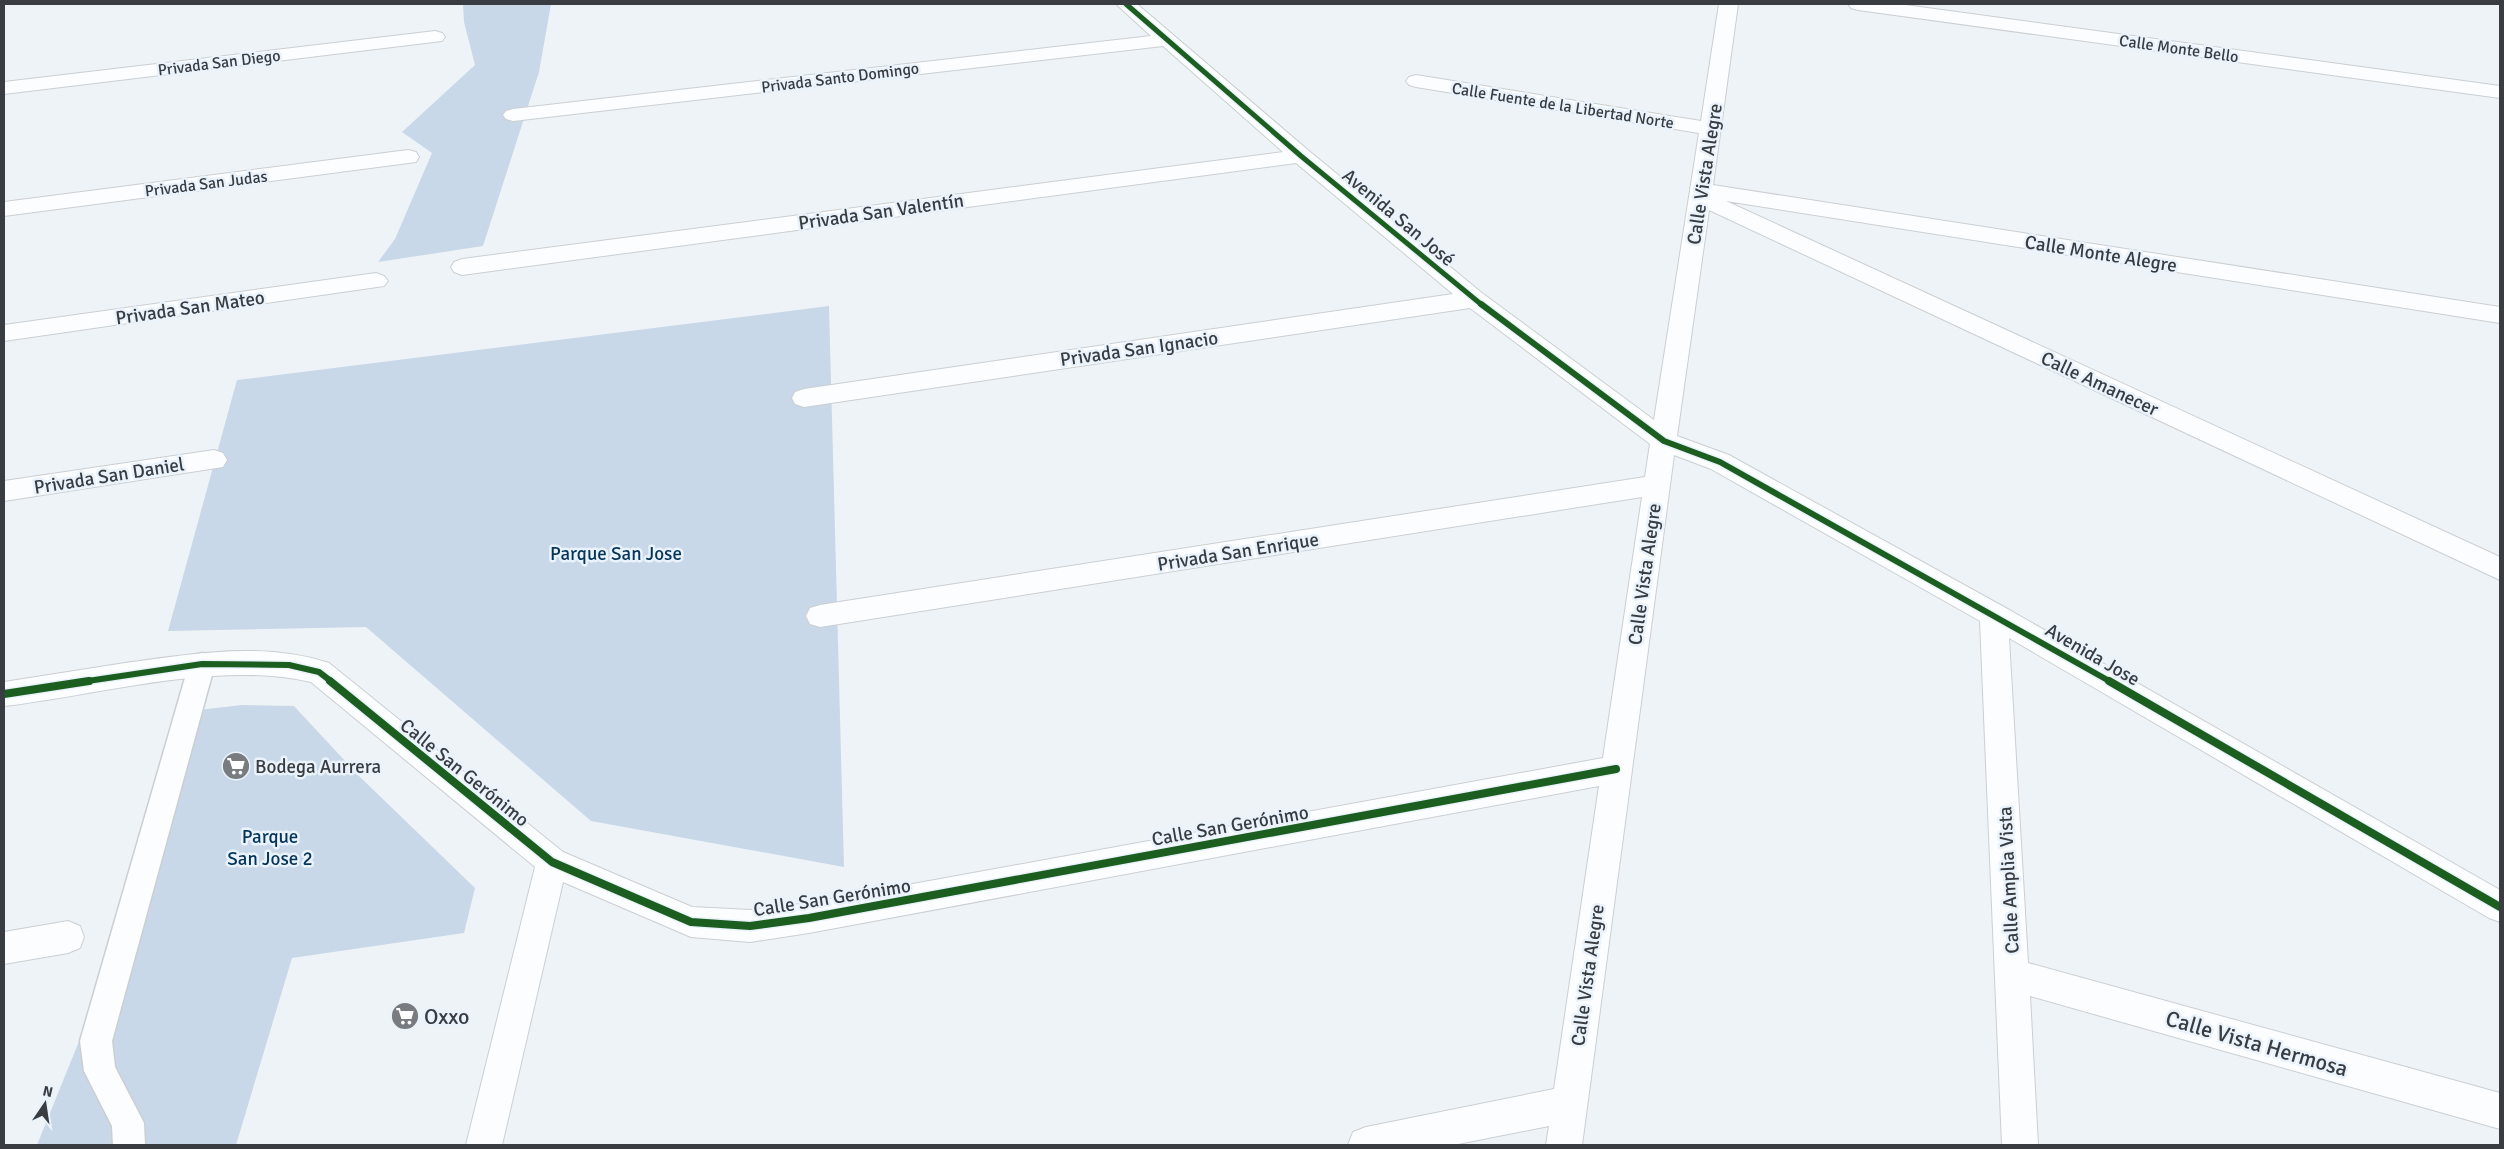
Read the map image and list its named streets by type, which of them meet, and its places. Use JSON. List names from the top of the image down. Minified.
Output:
{"streets":{"street":["Calle Monte Bello","Privada San Diego","Privada Santo Domingo","Calle Fuente de la Libertad Norte","Calle Vista Alegre","Privada San Judas","Privada San Valentín","Avenida San José","Calle Monte Alegre","Privada San Mateo","Privada San Ignacio","Calle Amanecer","Privada San Daniel","Privada San Enrique","Avenida Jose","Calle San Gerónimo","Calle Amplia Vista","Calle Vista Hermosa"]},"crossings":[["Privada Santo Domingo","Avenida San José"],["Calle Fuente de la Libertad Norte","Calle Vista Alegre"],["Calle Vista Alegre","Avenida San José"],["Calle Vista Alegre","Calle Monte Alegre"],["Calle Vista Alegre","Calle Amanecer"],["Calle Vista Alegre","Privada San Enrique"],["Calle Vista Alegre","Avenida Jose"],["Calle Vista Alegre","Calle San Gerónimo"],["Privada San Valentín","Avenida San José"],["Avenida San José","Privada San Ignacio"],["Avenida San José","Avenida Jose"],["Calle Monte Alegre","Calle Amanecer"],["Avenida Jose","Calle Amplia Vista"],["Calle Amplia Vista","Calle Vista Hermosa"]],"parks":["Parque San Jose","Parque San Jose 2"],"places":{"supermarket":["Bodega Aurrera","Oxxo"]},"north":"top"}
